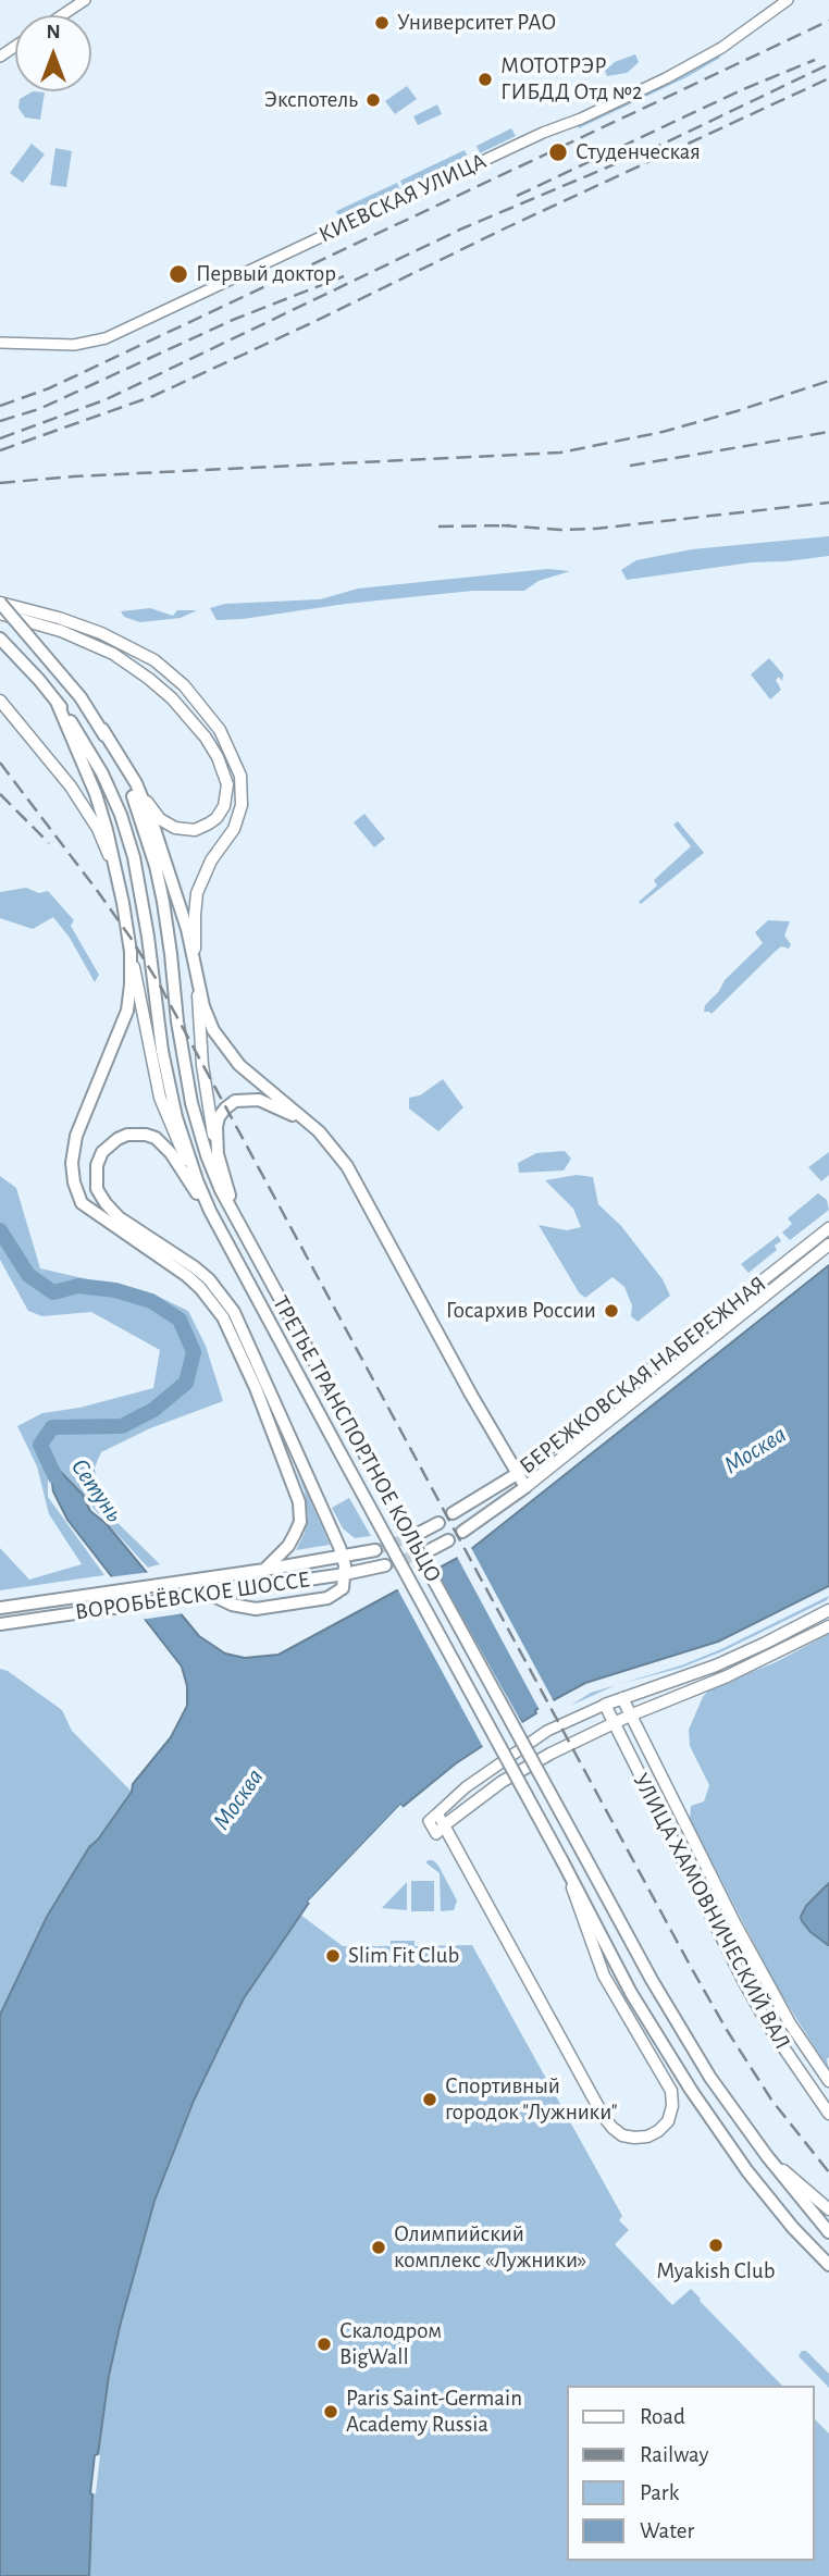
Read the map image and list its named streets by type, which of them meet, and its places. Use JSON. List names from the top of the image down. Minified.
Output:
{"streets":{"main road":["БЕРЕЖКОВСКАЯ НАБЕРЕЖНАЯ","ТРЕТЬЕ ТРАНСПОРТНОЕ КОЛЬЦО","ВОРОБЬЁВСКОЕ ШОССЕ","УЛИЦА ХАМОВНИЧЕСКИЙ ВАЛ"],"street":["КИЕВСКАЯ УЛИЦА"]},"water":["Москва","Сетунь"],"places":["Университет РАО","МОТОТРЭР ГИБДД Отд №2","Экспотель","Студенческая","Первый доктор","Госархив России","Slim Fit Club","Спортивный городок \"Лужники\"","Myakish Club","Олимпийский комплекс «Лужники»","Скалодром BigWall","Paris Saint-Germain Academy Russia"],"legend":["Road","Railway","Park","Water"],"north":"top"}
